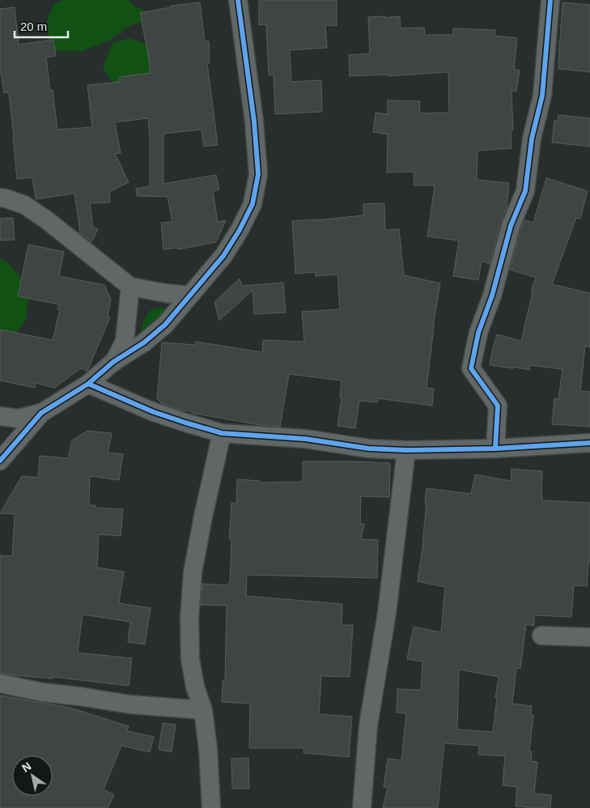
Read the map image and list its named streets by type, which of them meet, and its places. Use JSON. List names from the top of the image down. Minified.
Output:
{"scale_bar":"20 m","north":"top left"}
